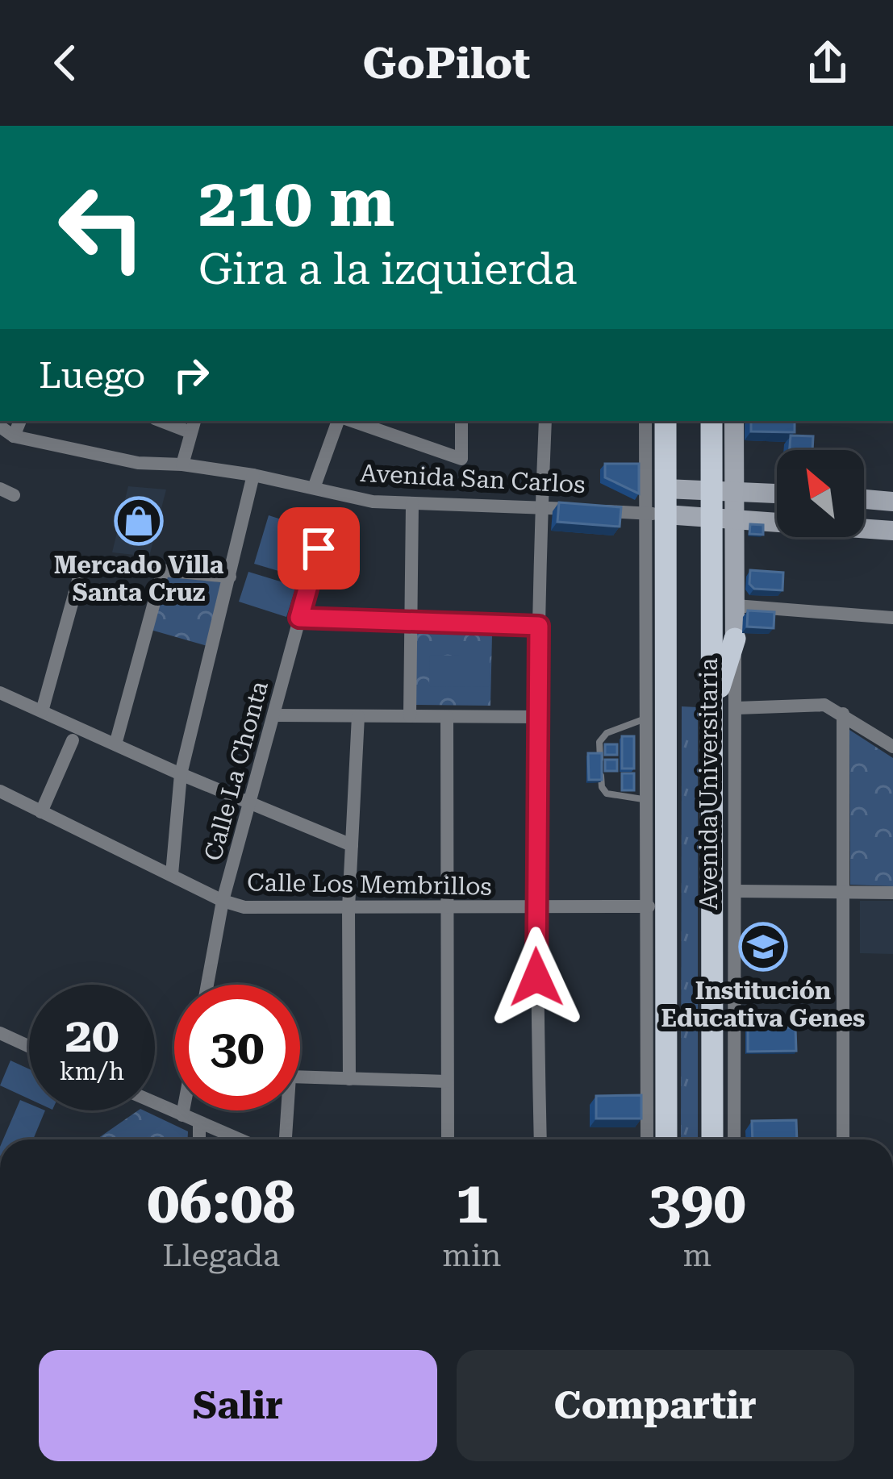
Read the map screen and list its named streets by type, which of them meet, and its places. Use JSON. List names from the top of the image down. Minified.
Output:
{"streets":{"main road":["Avenida Universitaria"],"street":["Avenida San Carlos","Calle La Chonta","Calle Los Membrillos"]},"crossings":[["Avenida San Carlos","Avenida Universitaria"],["Calle La Chonta","Calle Los Membrillos"],["Avenida Universitaria","Calle Los Membrillos"]],"places":{"shop":["Mercado Villa Santa Cruz"],"school or university":["Institución Educativa Genes"]},"north":"top left","page":{"header":"GoPilot","turn":["210 m","Gira a la izquierda"],"then":"Luego","speed":"20 km/h","limit":"30","eta":["06:08","Llegada","1","min","390","m"],"buttons":["Salir","Compartir"]}}
